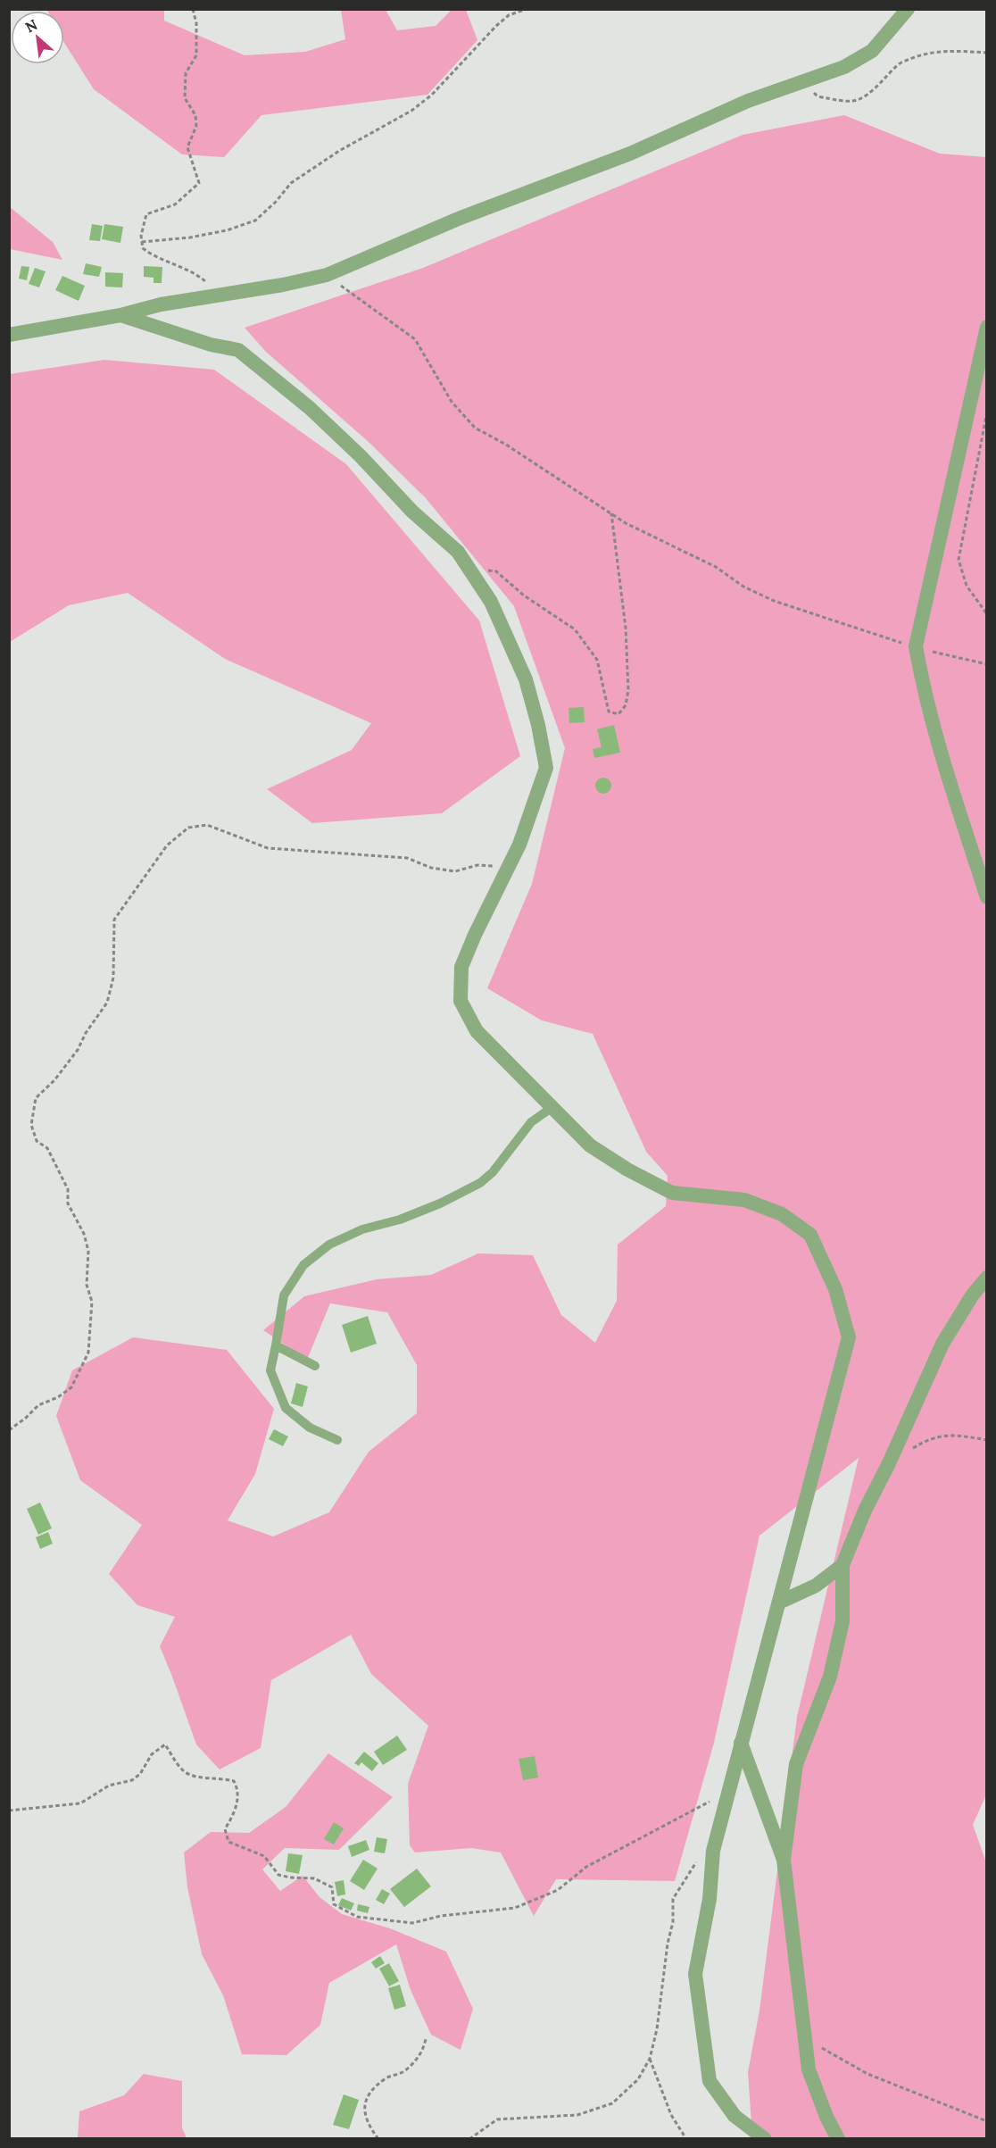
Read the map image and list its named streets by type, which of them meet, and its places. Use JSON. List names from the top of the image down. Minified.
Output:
{"north":"top left"}
